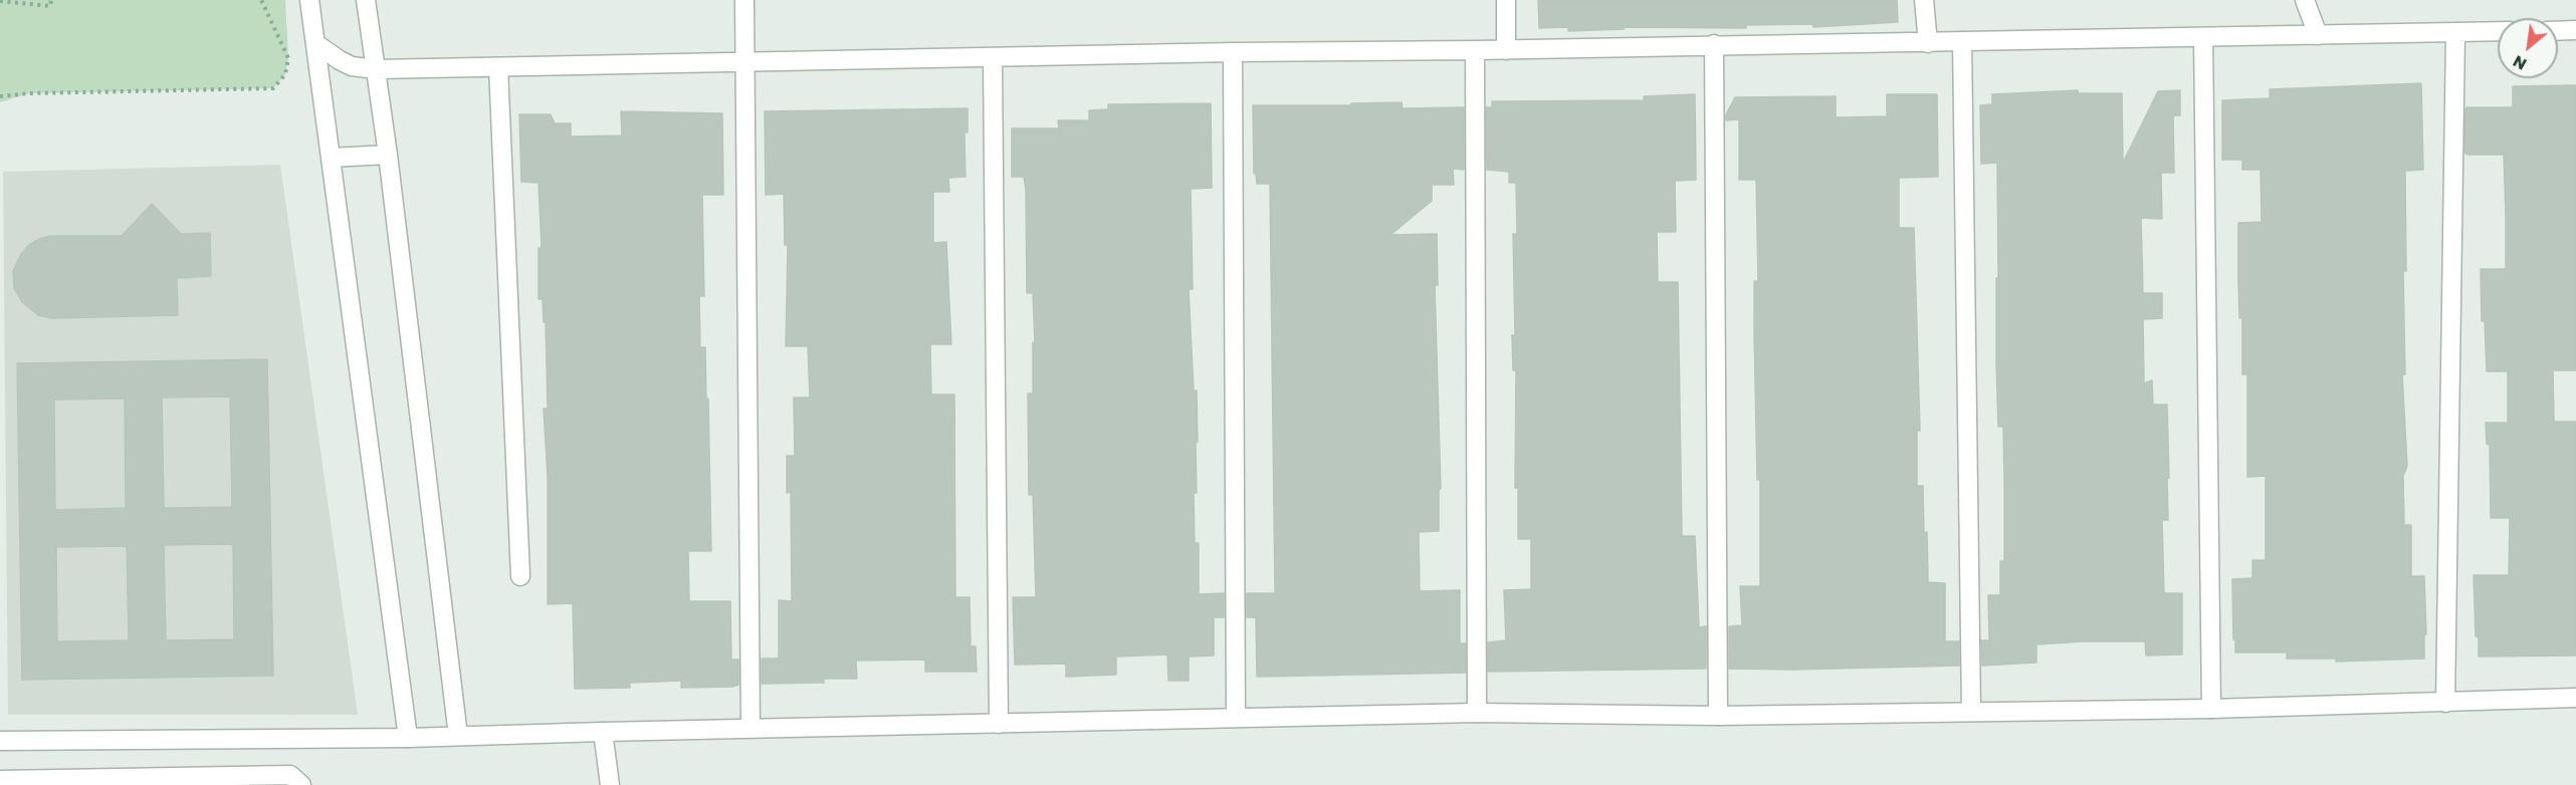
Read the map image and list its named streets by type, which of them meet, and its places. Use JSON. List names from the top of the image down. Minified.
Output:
{"north":"bottom left"}
